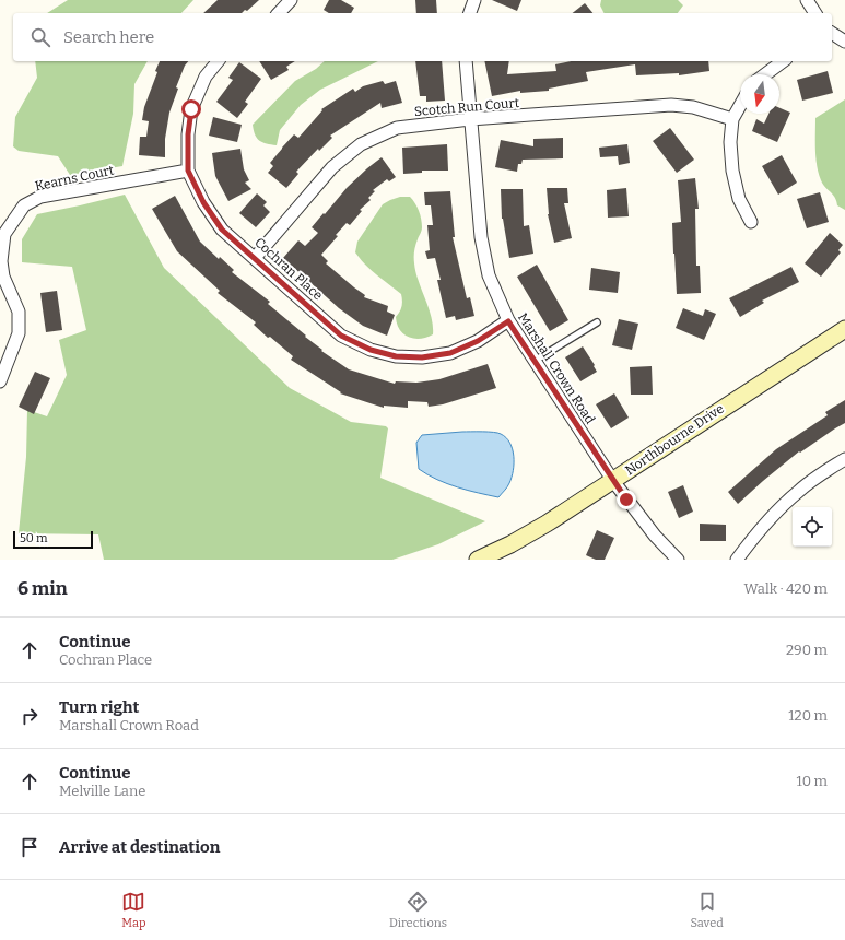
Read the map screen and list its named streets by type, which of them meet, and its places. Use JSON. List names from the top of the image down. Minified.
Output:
{"streets":{"street":["Scotch Run Court","Kearns Court","Cochran Place","Marshall Crown Road","Northbourne Drive"]},"crossings":[["Scotch Run Court","Cochran Place"],["Scotch Run Court","Marshall Crown Road"],["Kearns Court","Cochran Place"],["Cochran Place","Marshall Crown Road"],["Marshall Crown Road","Northbourne Drive"]],"scale_bar":"50 m","north":"bottom","page":{"search":"Search here","scale":"50 m","heading":["6 min","Walk · 420 m"],"list":[["Continue","Cochran Place","290 m"],["Turn right","Marshall Crown Road","120 m"],["Continue","Melville Lane","10 m"],"Arrive at destination"],"nav":["Map","Directions","Saved"]}}
